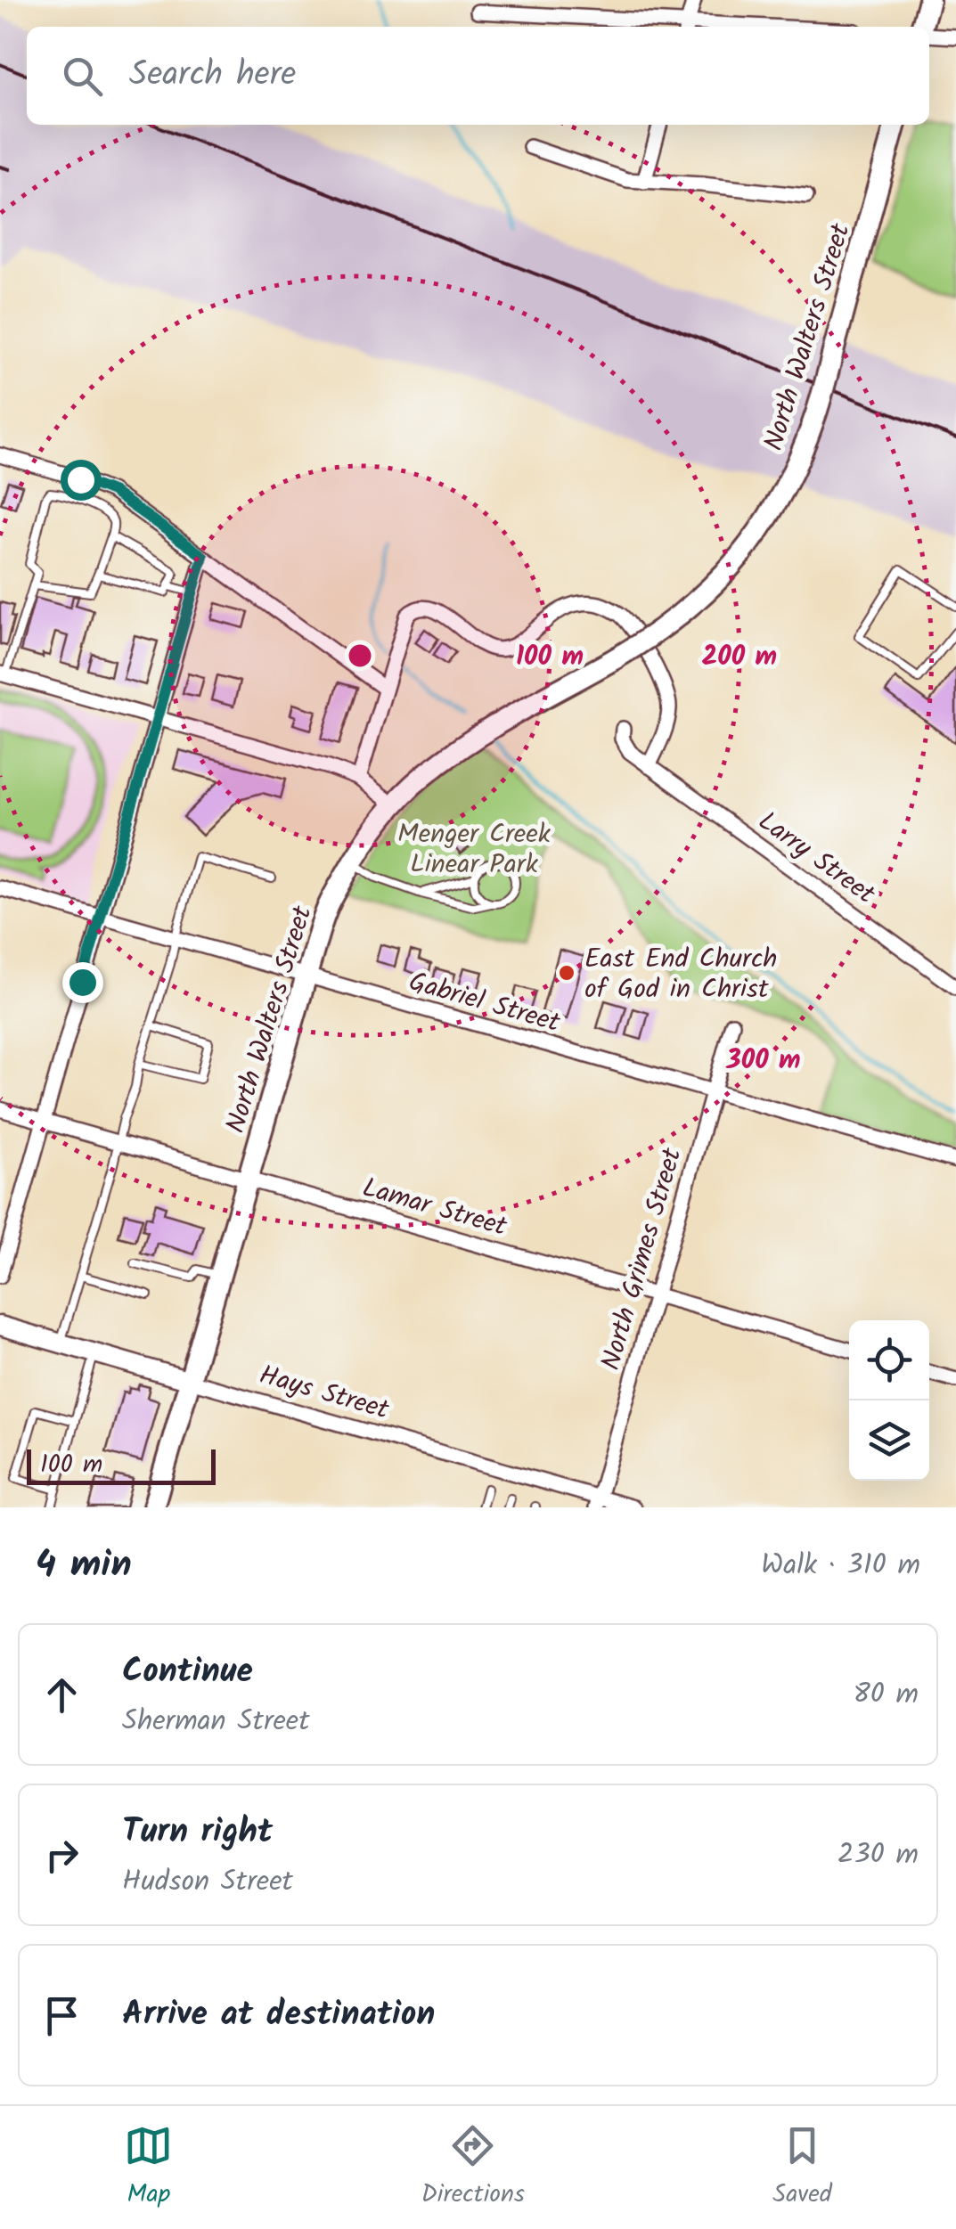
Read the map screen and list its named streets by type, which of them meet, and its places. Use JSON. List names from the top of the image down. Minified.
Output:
{"streets":{"main road":["North Walters Street"],"street":["Larry Street","Gabriel Street","Lamar Street","North Grimes Street","Hays Street"]},"crossings":[["North Walters Street","Gabriel Street"],["North Walters Street","Lamar Street"],["North Walters Street","Hays Street"],["Gabriel Street","North Grimes Street"],["Lamar Street","North Grimes Street"],["North Grimes Street","Hays Street"]],"parks":["Menger Creek Linear Park"],"places":["East End Church of God in Christ"],"scale_bar":"100 m","page":{"search":"Search here","scale":"100 m","heading":["4 min","Walk · 310 m"],"list":[["Continue","Sherman Street","80 m"],["Turn right","Hudson Street","230 m"],"Arrive at destination"],"nav":["Map","Directions","Saved"]},"rings":["100 m","200 m","300 m"]}
